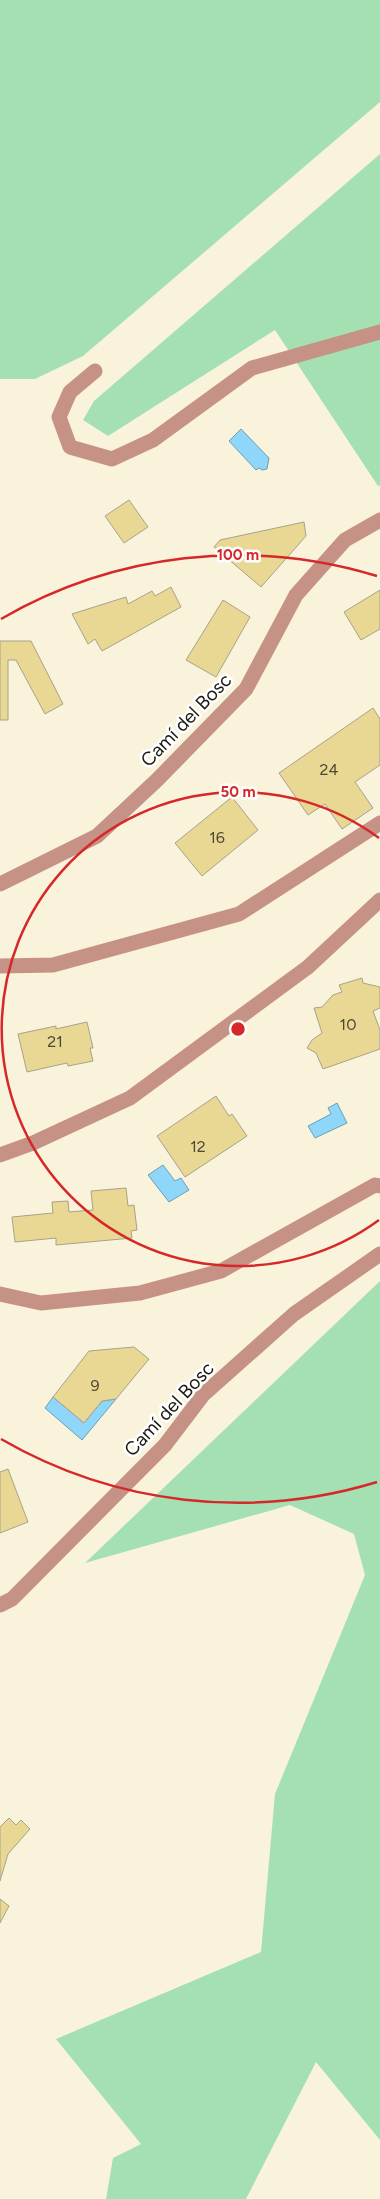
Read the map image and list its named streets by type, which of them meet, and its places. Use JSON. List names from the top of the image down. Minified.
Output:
{"streets":{"street":["Camí del Bosc"]},"house_numbers":["24","16","10","21","12","9"],"rings":["100 m","50 m"]}
